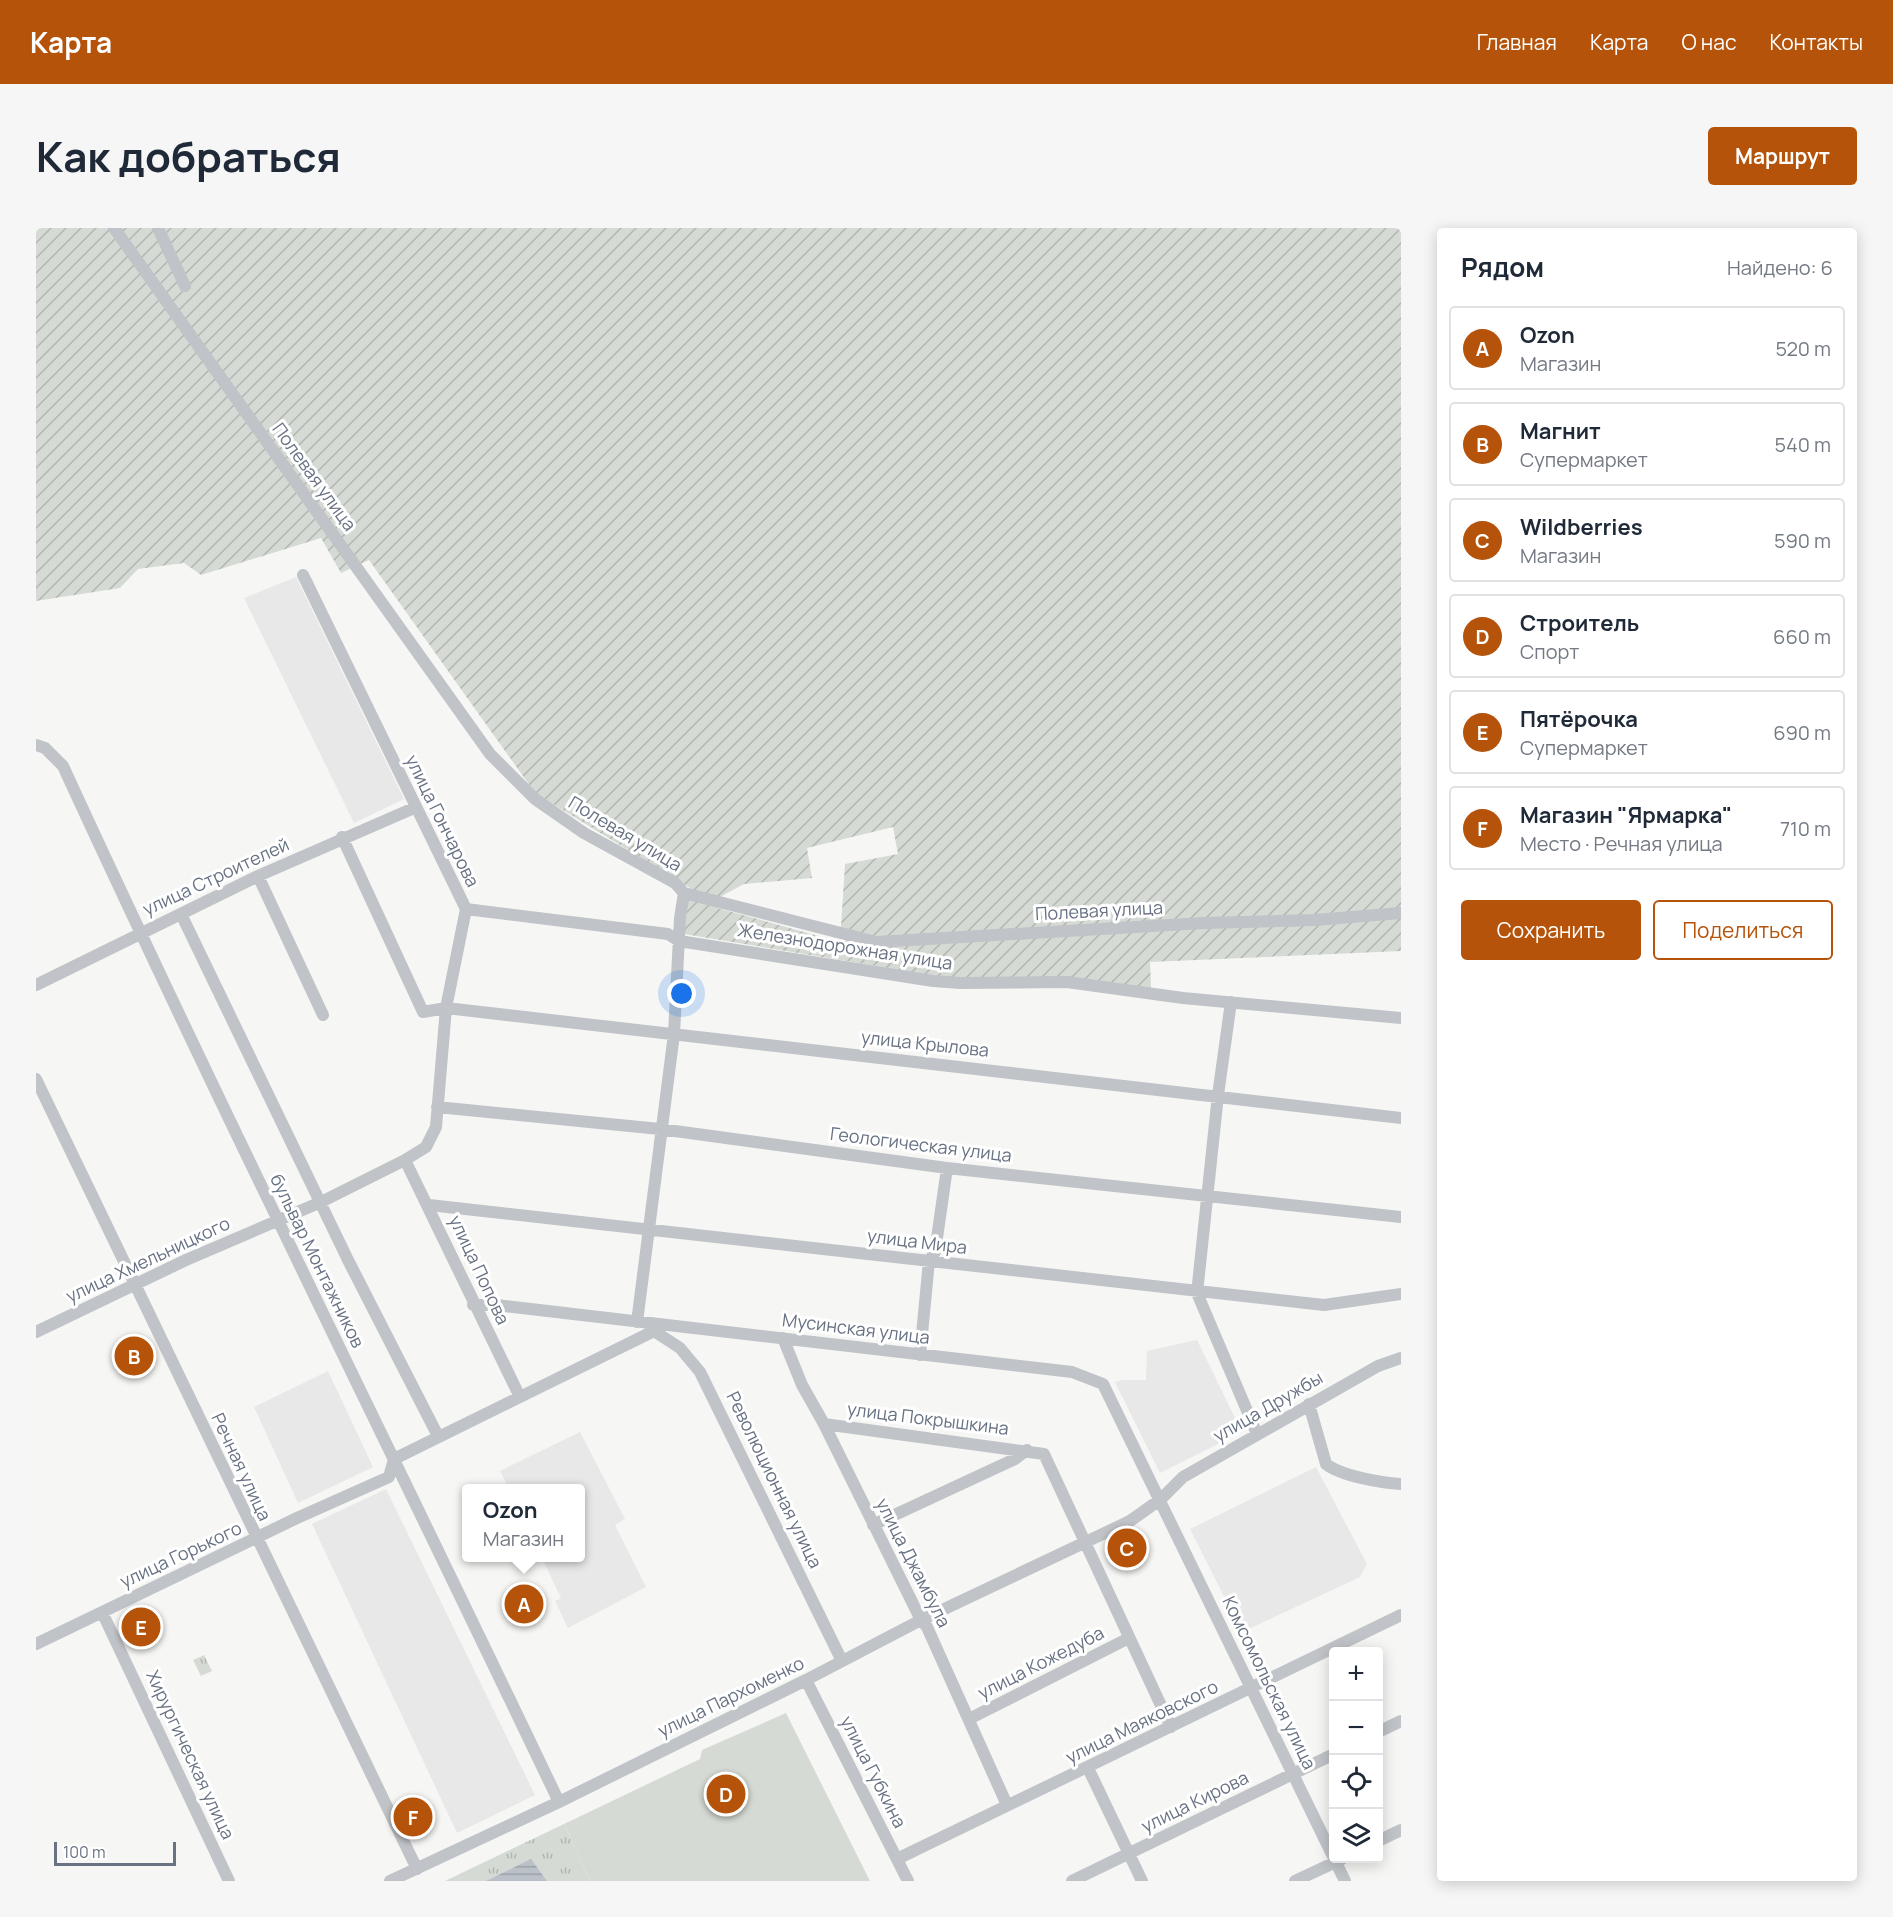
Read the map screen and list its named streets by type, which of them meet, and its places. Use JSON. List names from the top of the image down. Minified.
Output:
{"streets":{"street":["Полевая улица","улица Гончарова","улица Строителей","Железнодорожная улица","улица Крылова","Геологическая улица","улица Мира","улица Хмельницкого","бульвар Монтажников","улица Попова","Мусинская улица","улица Дружбы","улица Покрышкина","Речная улица","Революционная улица","улица Горького","улица Джамбула","улица Кожедуба","Комсомольская улица","улица Пархоменко","улица Маяковского","Хирургическая улица","улица Губкина","улица Кирова"]},"crossings":[["улица Гончарова","улица Строителей"],["улица Гончарова","Железнодорожная улица"],["улица Гончарова","улица Крылова"],["улица Гончарова","Геологическая улица"],["улица Гончарова","улица Хмельницкого"],["улица Гончарова","бульвар Монтажников"],["улица Гончарова","улица Попова"],["улица Строителей","улица Крылова"],["улица Строителей","бульвар Монтажников"],["улица Мира","улица Попова"],["улица Хмельницкого","бульвар Монтажников"],["улица Хмельницкого","Речная улица"],["бульвар Монтажников","улица Горького"],["бульвар Монтажников","улица Пархоменко"],["улица Попова","Мусинская улица"],["Мусинская улица","улица Дружбы"],["Мусинская улица","Революционная улица"],["Мусинская улица","улица Джамбула"],["Мусинская улица","Комсомольская улица"],["улица Дружбы","улица Покрышкина"],["улица Дружбы","Комсомольская улица"],["улица Дружбы","улица Пархоменко"],["улица Покрышкина","улица Джамбула"],["улица Покрышкина","улица Пархоменко"],["Речная улица","улица Горького"],["Речная улица","улица Пархоменко"],["Революционная улица","улица Пархоменко"],["улица Горького","Хирургическая улица"],["улица Джамбула","улица Кожедуба"],["улица Джамбула","улица Пархоменко"],["улица Джамбула","улица Маяковского"],["Комсомольская улица","улица Маяковского"],["Комсомольская улица","улица Кирова"],["улица Пархоменко","улица Губкина"],["улица Маяковского","улица Губкина"]],"scale_bar":"100 m","page":{"header":"Карта","nav":["Главная","Карта","О нас","Контакты"],"title":"Как добраться","buttons":["Маршрут",["Сохранить","Поделиться"]],"heading":["Рядом","Найдено: 6"],"list":[{"mark":"A","name":"Ozon","note":"Магазин","value":"520 m"},{"mark":"B","name":"Магнит","note":"Супермаркет","value":"540 m"},{"mark":"C","name":"Wildberries","note":"Магазин","value":"590 m"},{"mark":"D","name":"Строитель","note":"Спорт","value":"660 m"},{"mark":"E","name":"Пятёрочка","note":"Супермаркет","value":"690 m"},{"mark":"F","name":"Магазин \"Ярмарка\"","note":"Место · Речная улица","value":"710 m"}],"pins":["B","C","A","E","D","F"],"popup":["Ozon","Магазин"],"map_buttons":["+","−"],"scale":"100 m"}}
